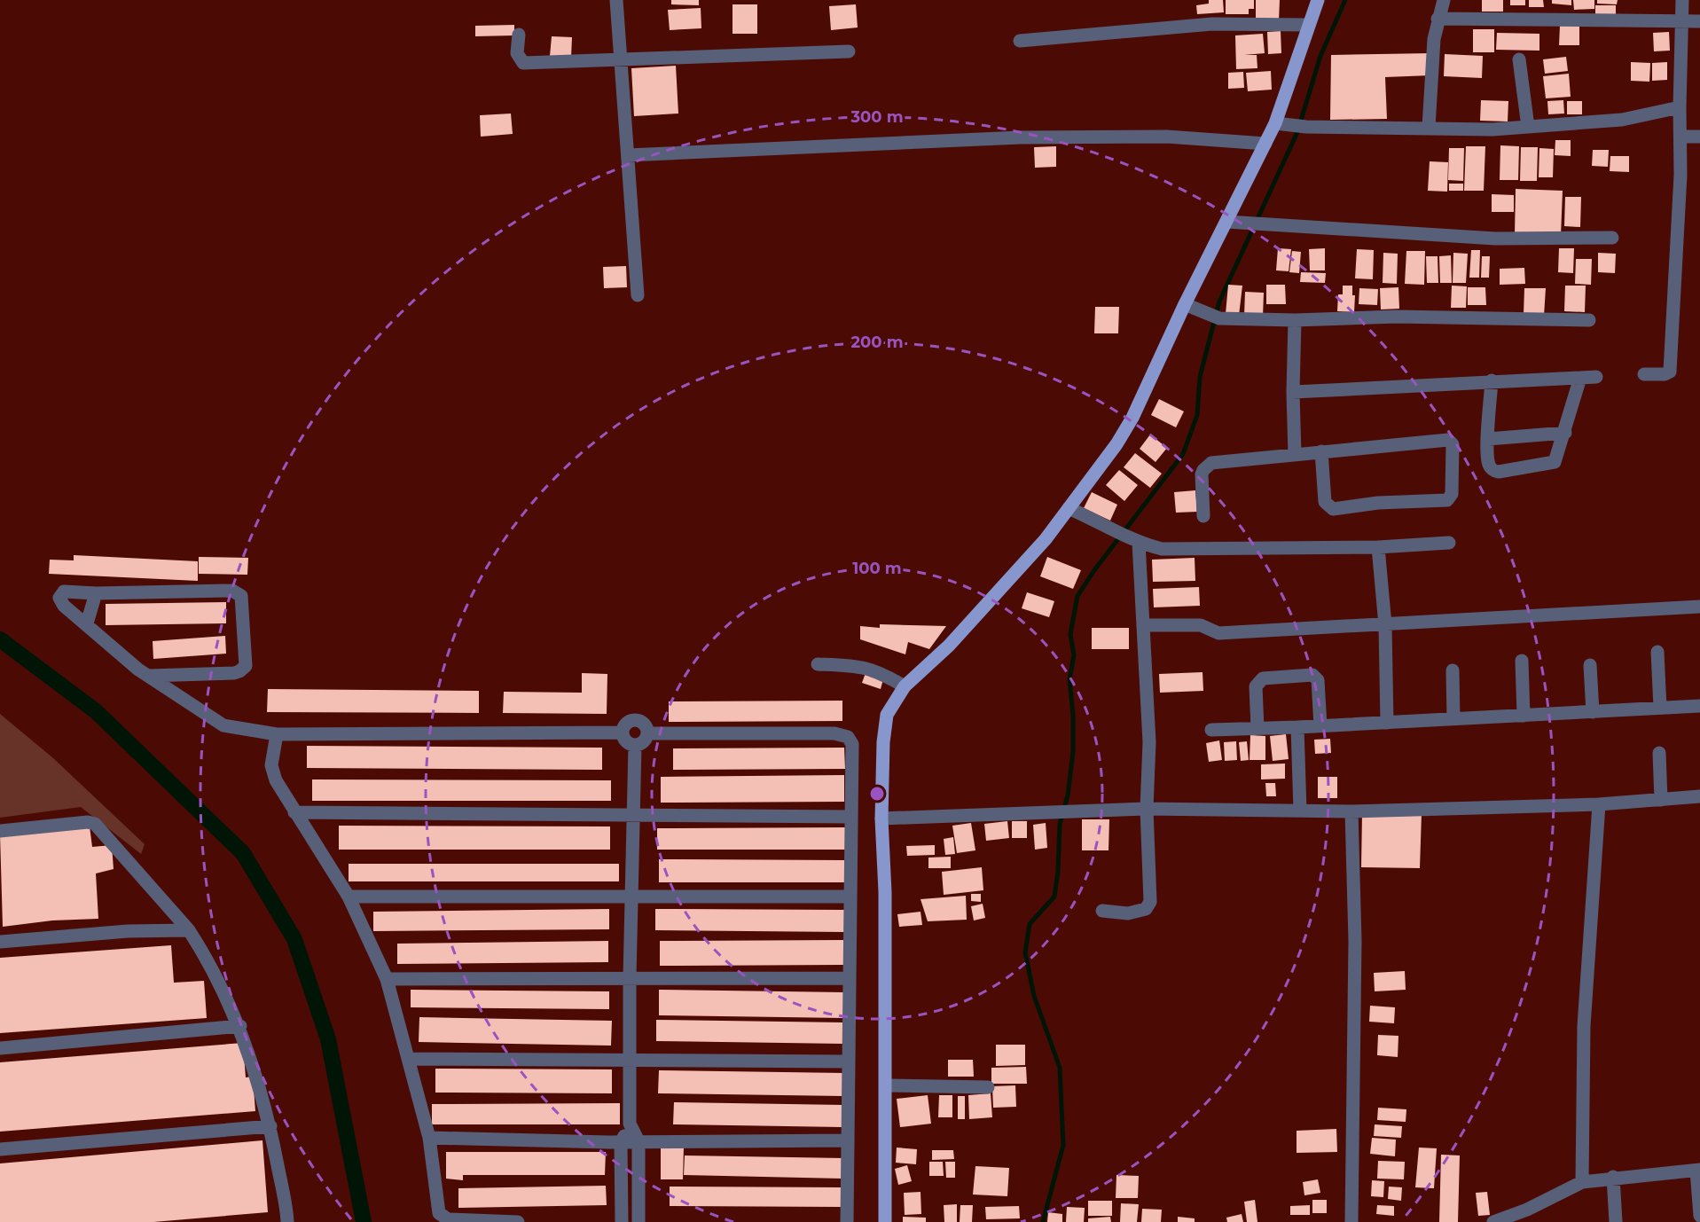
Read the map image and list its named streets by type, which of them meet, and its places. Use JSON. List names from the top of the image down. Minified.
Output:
{"rings":["300 m","200 m","100 m"]}
